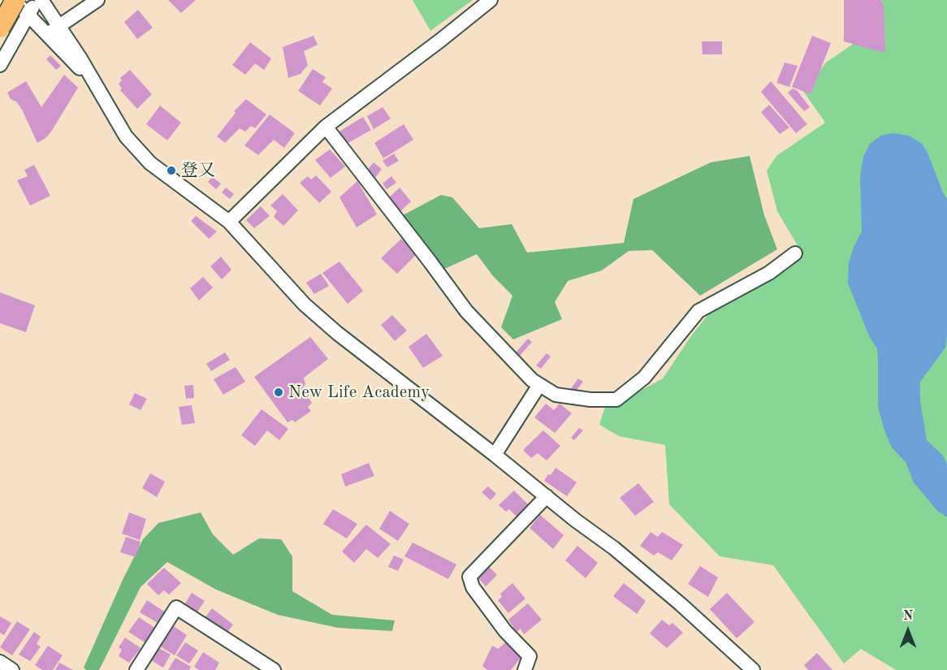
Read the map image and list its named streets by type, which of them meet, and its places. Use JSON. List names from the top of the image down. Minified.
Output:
{"places":["登又","New Life Academy"],"north":"top"}
